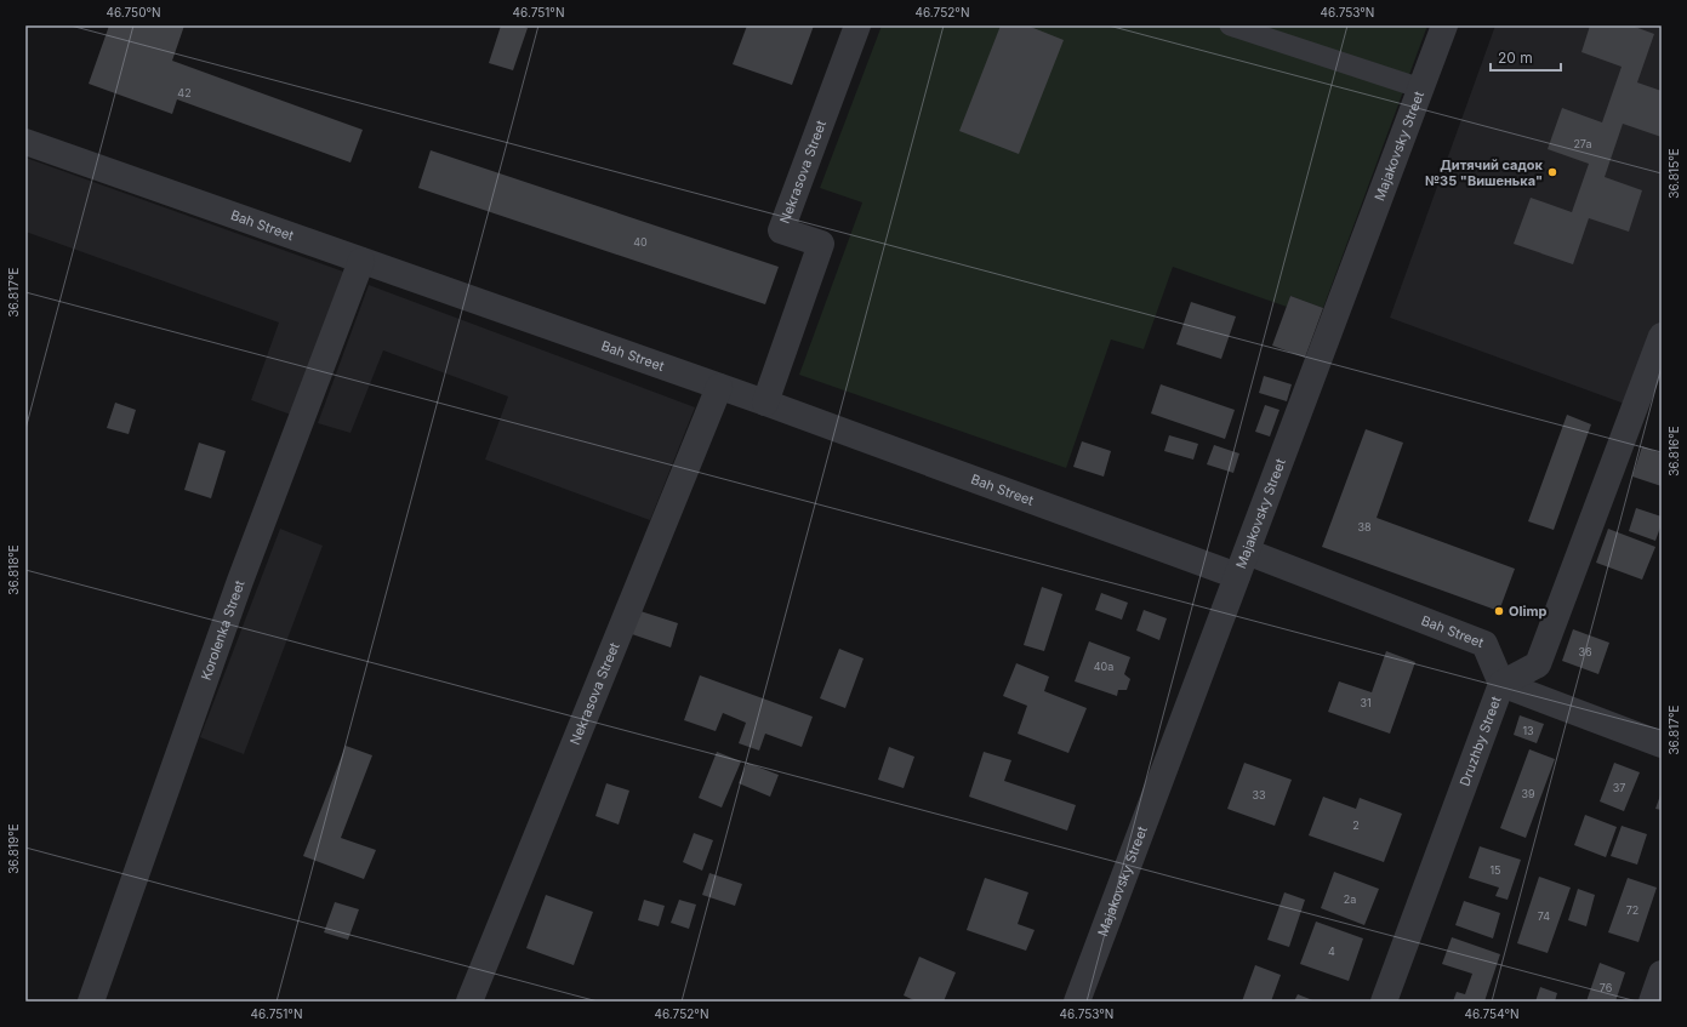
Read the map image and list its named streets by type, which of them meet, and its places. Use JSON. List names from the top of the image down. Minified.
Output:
{"streets":{"street":["Majakovsky Street","Nekrasova Street","Bah Street","Korolenka Street","Druzhby Street"]},"crossings":[["Majakovsky Street","Bah Street"],["Nekrasova Street","Bah Street"],["Bah Street","Korolenka Street"],["Bah Street","Druzhby Street"]],"places":["Дитячий садок №35 \"Вишенька\"","Olimp"],"house_numbers":["42","27а","40","38","36","40а","31","13","37","39","33","2","15","2а","72","74","4","76"],"scale_bar":"20 m","coordinates":["46.750°N","46.751°N","46.752°N","46.753°N","36.815°E","36.817°E","36.816°E","36.818°E","36.819°E","46.754°N"]}
